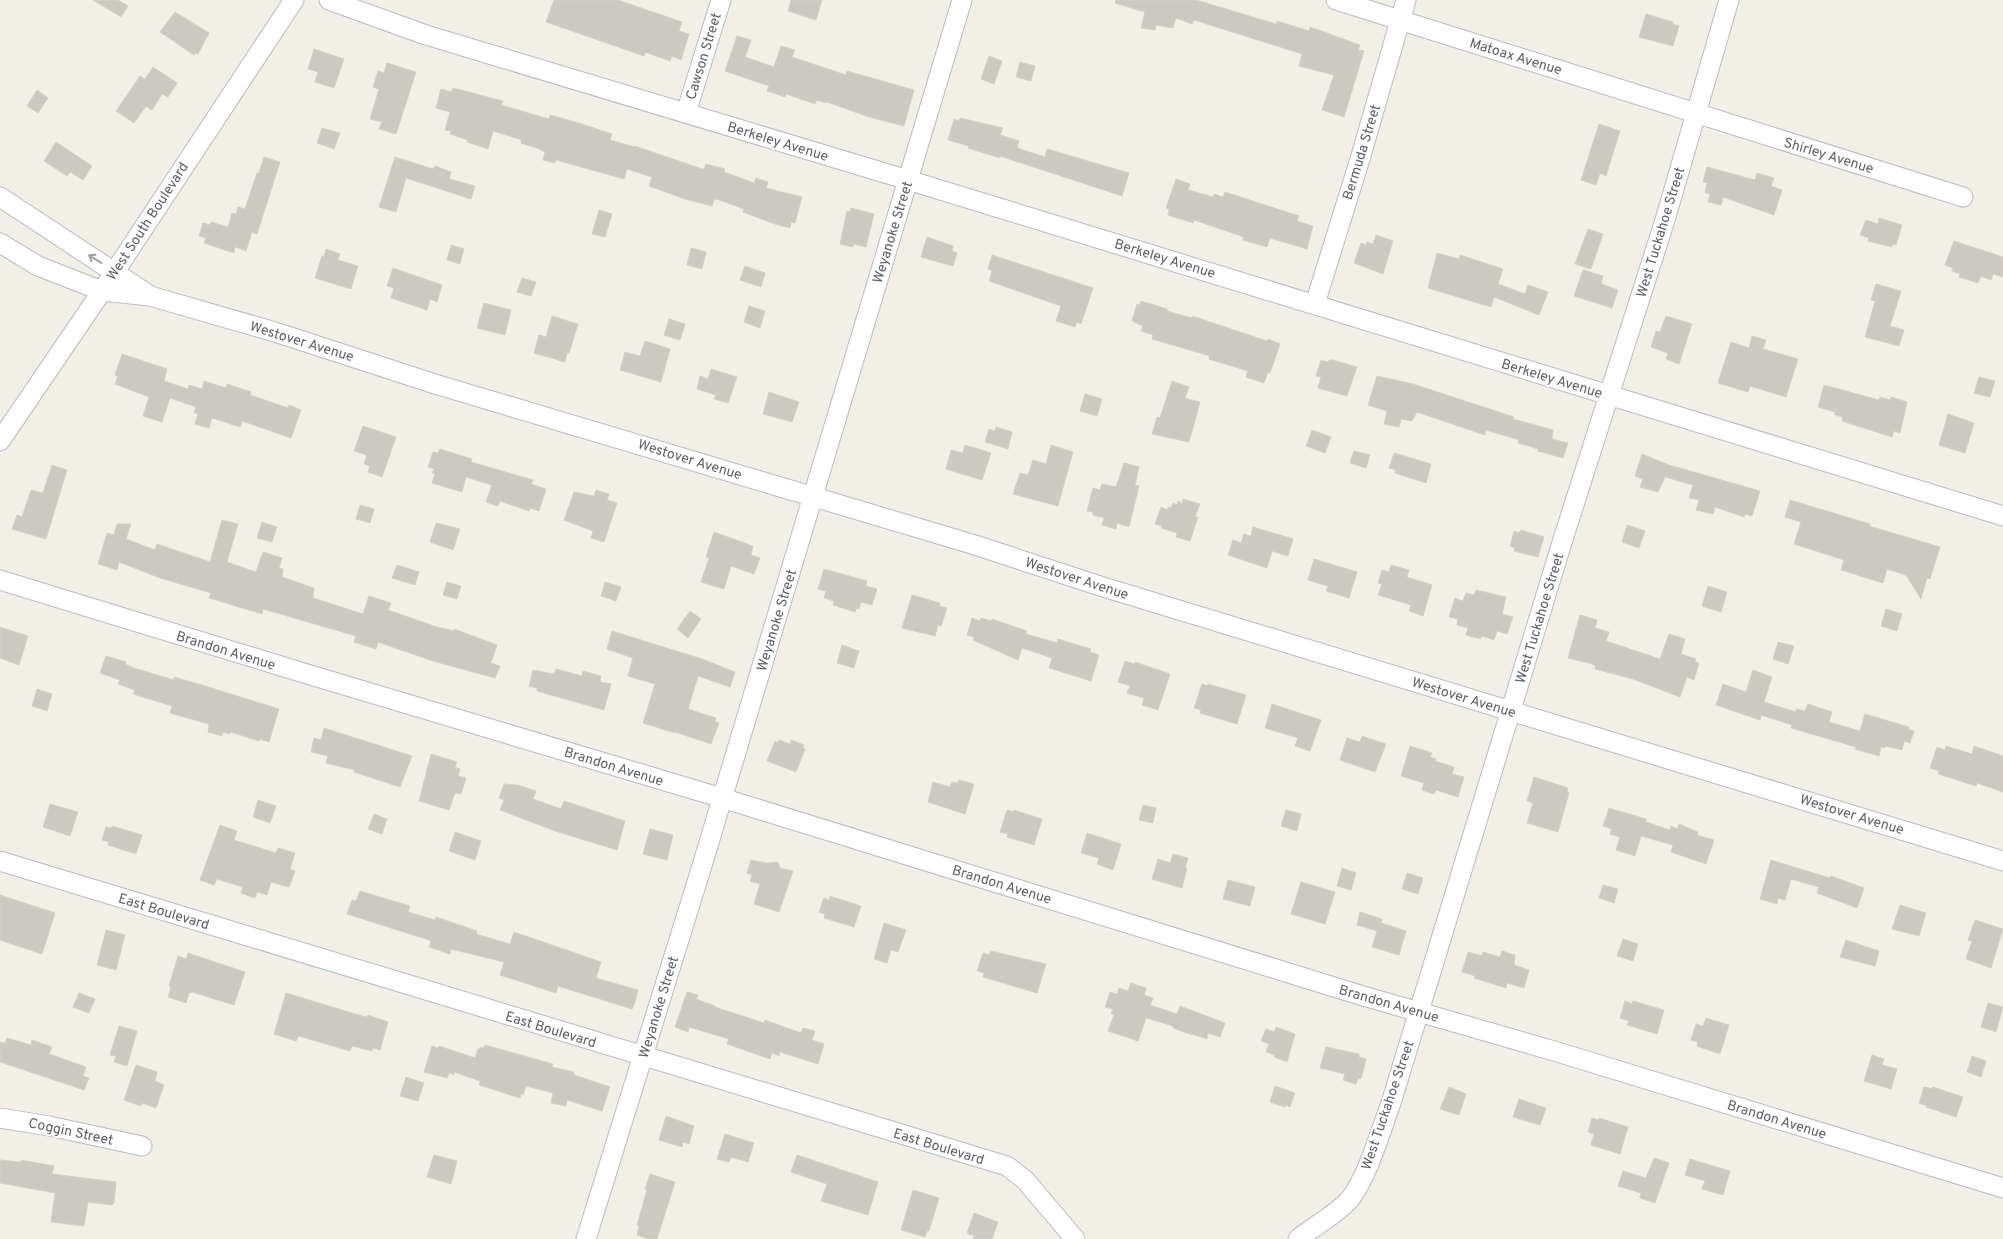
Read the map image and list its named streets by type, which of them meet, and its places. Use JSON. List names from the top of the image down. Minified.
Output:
{"streets":{"street":["Cawson Street","Matoax Avenue","Berkeley Avenue","Bermuda Street","Shirley Avenue","West South Boulevard","Weyanoke Street","West Tuckahoe Street","Westover Avenue","Brandon Avenue","East Boulevard","Coggin Street"]},"crossings":[["Cawson Street","Berkeley Avenue"],["Matoax Avenue","Bermuda Street"],["Matoax Avenue","Shirley Avenue"],["Matoax Avenue","West Tuckahoe Street"],["Berkeley Avenue","Bermuda Street"],["Berkeley Avenue","Weyanoke Street"],["Berkeley Avenue","West Tuckahoe Street"],["Shirley Avenue","West Tuckahoe Street"],["West South Boulevard","Westover Avenue"],["Weyanoke Street","Westover Avenue"],["Weyanoke Street","Brandon Avenue"],["Weyanoke Street","East Boulevard"],["West Tuckahoe Street","Westover Avenue"],["West Tuckahoe Street","Brandon Avenue"]]}
